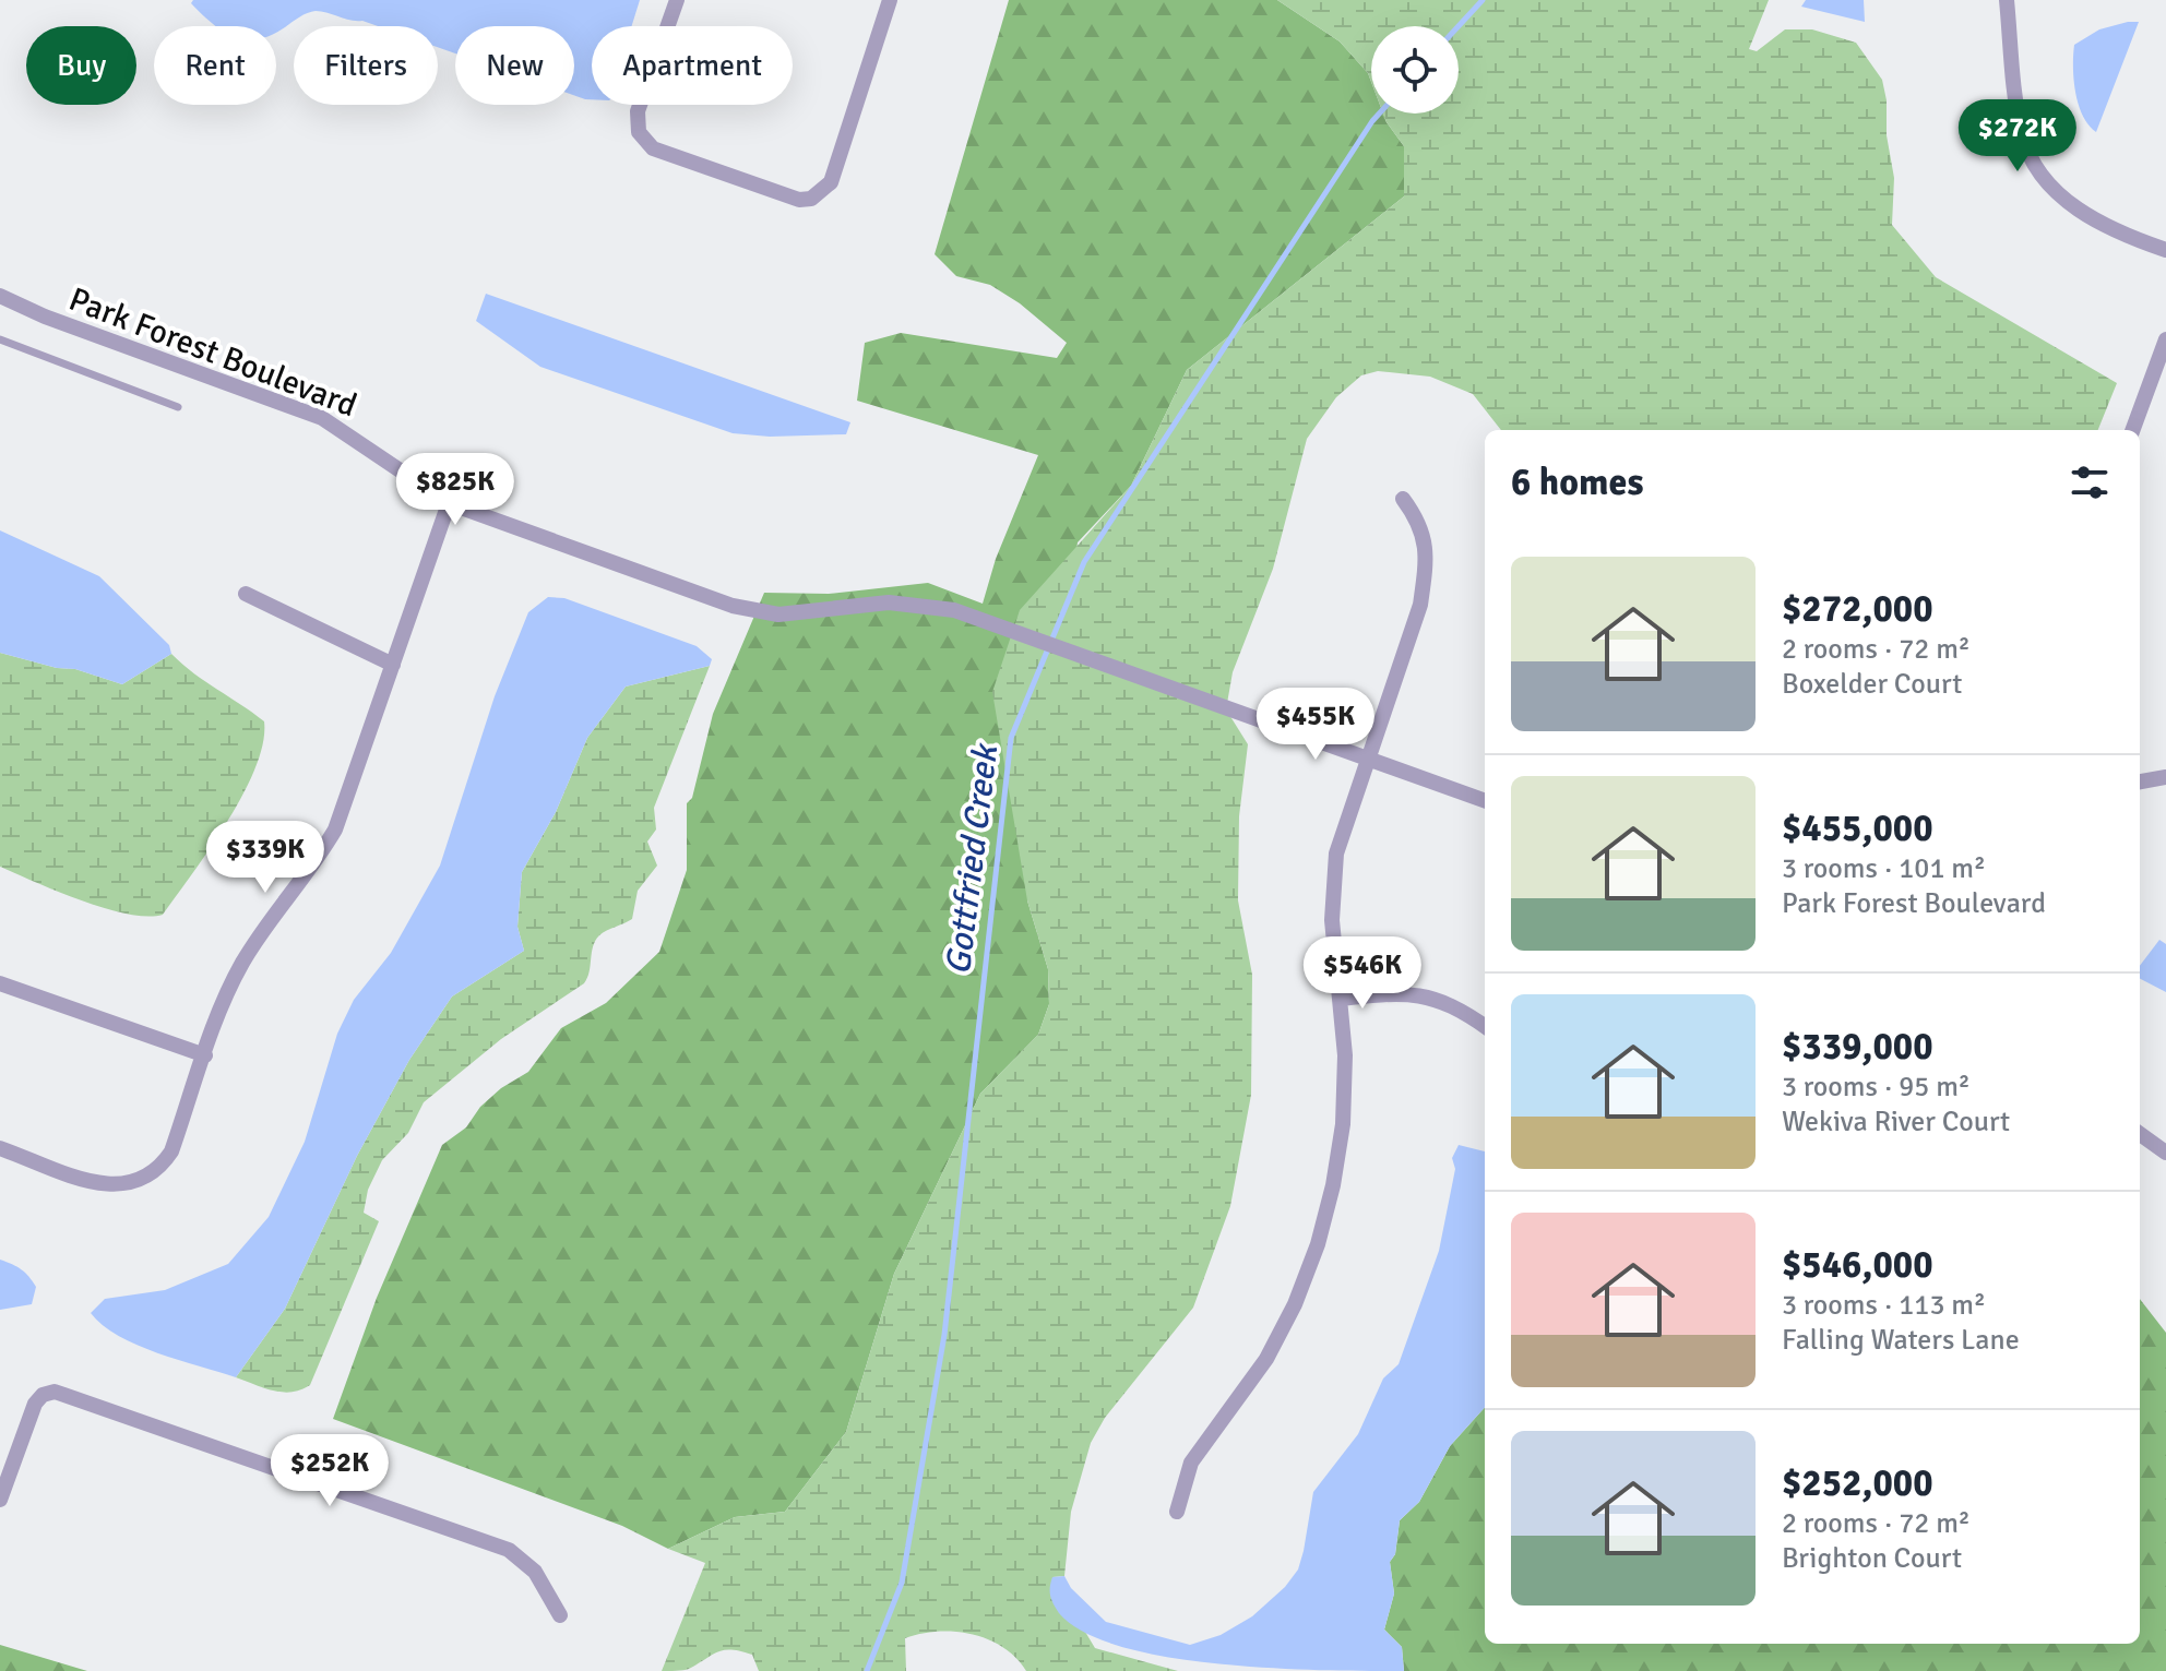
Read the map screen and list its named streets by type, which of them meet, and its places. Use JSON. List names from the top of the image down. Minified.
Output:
{"streets":{"street":["Park Forest Boulevard"]},"water":["Gottfried Creek"],"page":{"chip":["Buy","Rent","Filters","New","Apartment"],"price":["$272K","$825K","$455K","$339K","$546K","$252K"],"heading":"6 homes","list":[{"name":"$272,000","note":"2 rooms · 72 m² · Boxelder Court"},{"name":"$455,000","note":"3 rooms · 101 m² · Park Forest Boulevard"},{"name":"$339,000","note":"3 rooms · 95 m² · Wekiva River Court"},{"name":"$546,000","note":"3 rooms · 113 m² · Falling Waters Lane"},{"name":"$252,000","note":"2 rooms · 72 m² · Brighton Court"}]}}
